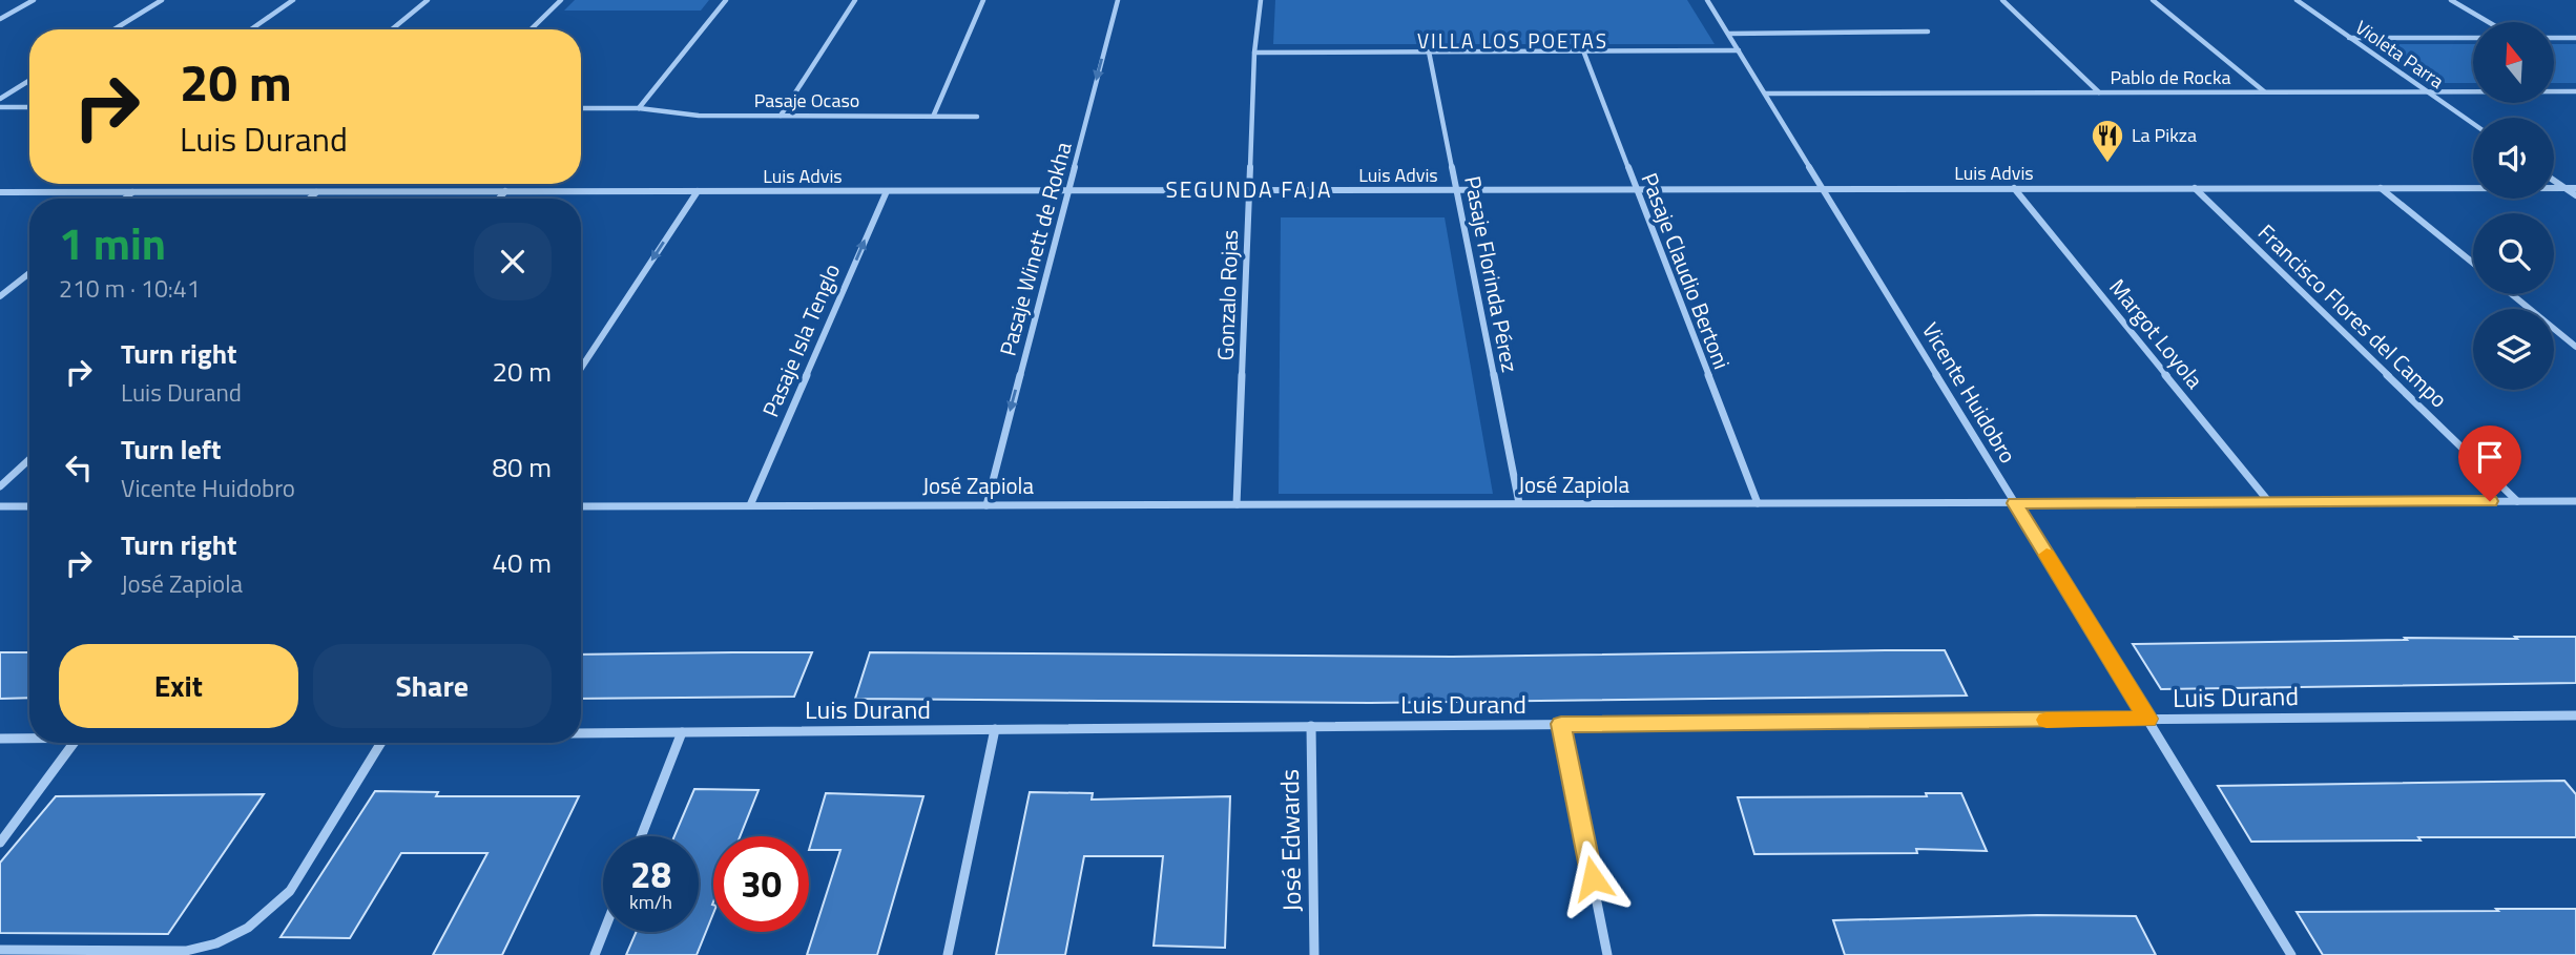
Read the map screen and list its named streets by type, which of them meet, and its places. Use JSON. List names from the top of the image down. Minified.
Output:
{"streets":{"street":["Violeta Parra","Pablo de Rocka","Pasaje Ocaso","Luis Advis","Pasaje Winett de Rokha","Pasaje Claudio Bertoni","Pasaje Florinda Pérez","Gonzalo Rojas","Francisco Flores del Campo","Margot Loyola","Pasaje Isla Tenglo","Vicente Huidobro","José Zapiola","Luis Durand","José Edwards"]},"crossings":[["Violeta Parra","Pablo de Rocka"],["Pablo de Rocka","Vicente Huidobro"],["Luis Advis","Pasaje Winett de Rokha"],["Luis Advis","Pasaje Claudio Bertoni"],["Luis Advis","Pasaje Florinda Pérez"],["Luis Advis","Gonzalo Rojas"],["Luis Advis","Francisco Flores del Campo"],["Luis Advis","Margot Loyola"],["Luis Advis","Pasaje Isla Tenglo"],["Luis Advis","Vicente Huidobro"],["Pasaje Winett de Rokha","José Zapiola"],["Pasaje Claudio Bertoni","José Zapiola"],["Pasaje Florinda Pérez","José Zapiola"],["Gonzalo Rojas","José Zapiola"],["Francisco Flores del Campo","José Zapiola"],["Margot Loyola","José Zapiola"],["Pasaje Isla Tenglo","José Zapiola"],["Vicente Huidobro","José Zapiola"],["Vicente Huidobro","Luis Durand"],["Luis Durand","José Edwards"]],"one_way":["Pasaje Winett de Rokha","Pasaje Isla Tenglo"],"districts":["VILLA LOS POETAS","SEGUNDA FAJA"],"places":{"restaurant":["La Pikza"]},"north":"top","page":{"turn":["20 m","Luis Durand"],"heading":["1 min","210 m · 10:41"],"list":[{"name":"Turn right","note":"Luis Durand","value":"20 m"},{"name":"Turn left","note":"Vicente Huidobro","value":"80 m"},{"name":"Turn right","note":"José Zapiola","value":"40 m"}],"buttons":["Exit","Share"],"speed":"28 km/h","limit":"30"}}
